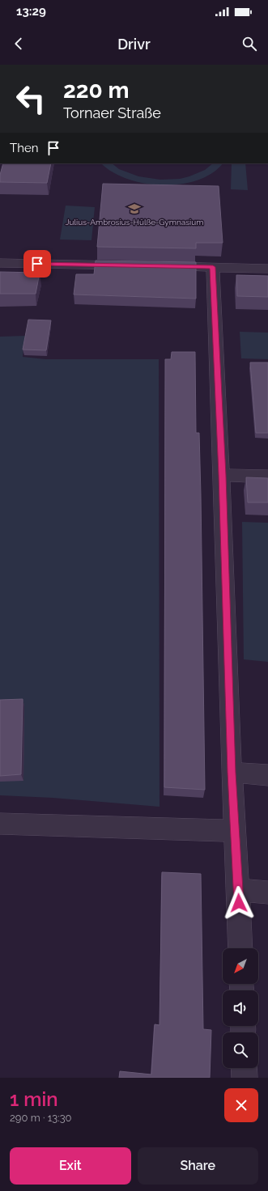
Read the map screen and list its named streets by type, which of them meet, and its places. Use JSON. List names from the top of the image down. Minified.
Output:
{"places":{"school or university":["Julius-Ambrosius-Hülße-Gymnasium"]},"north":"bottom left","page":{"status":"13:29","header":"Drivr","turn":["220 m","Tornaer Straße"],"then":"Then","heading":["1 min","290 m · 13:30"],"buttons":["Exit","Share"]}}
